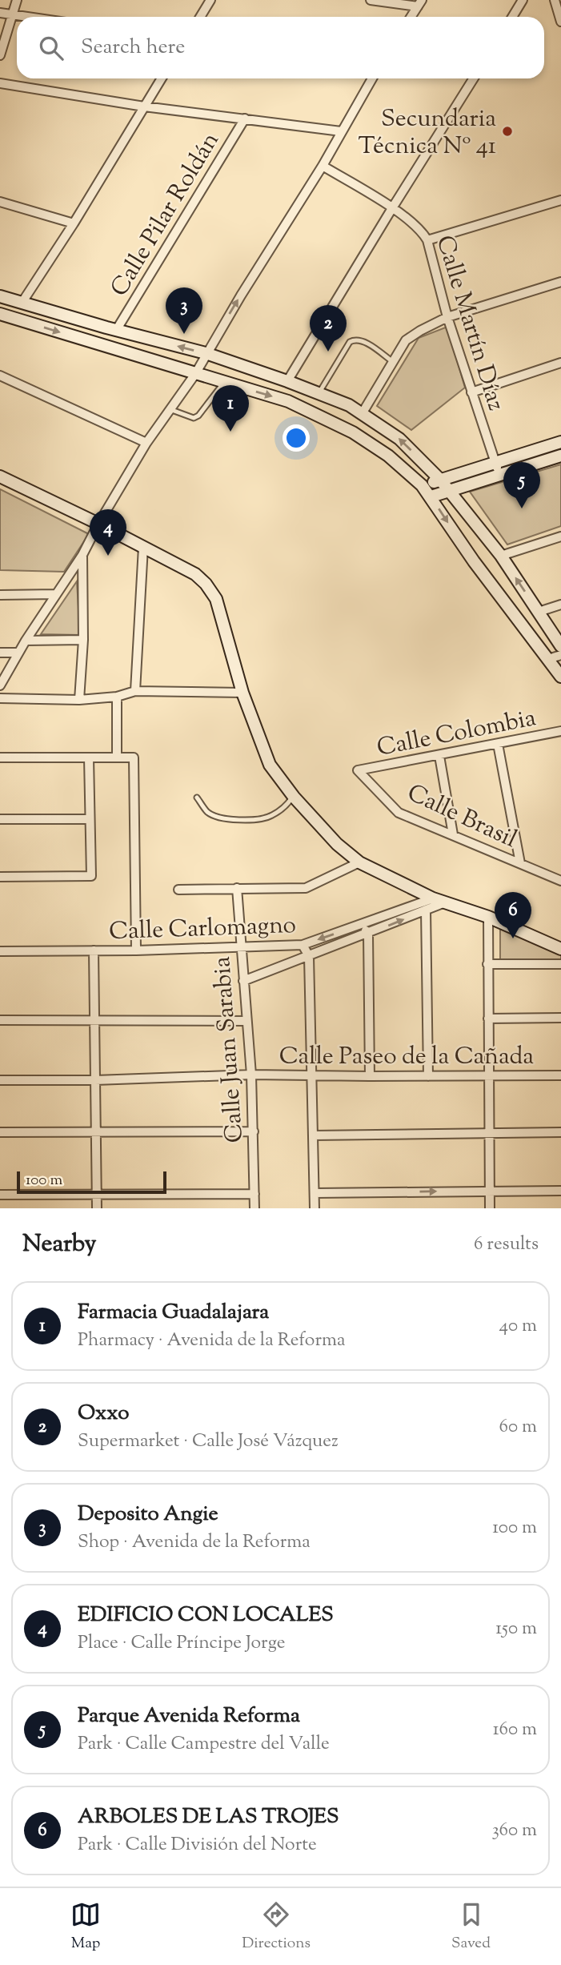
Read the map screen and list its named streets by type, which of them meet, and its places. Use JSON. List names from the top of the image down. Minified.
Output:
{"streets":{"street":["Calle Pilar Roldán","Calle Martín Díaz","Calle Colombia","Calle Brasil","Calle Carlomagno","Calle Juan Sarabia","Calle Paseo de la Cañada"]},"crossings":[["Calle Colombia","Calle Brasil"],["Calle Carlomagno","Calle Juan Sarabia"],["Calle Juan Sarabia","Calle Paseo de la Cañada"]],"places":["Secundaria Técnica Nº 41"],"scale_bar":"100 m","page":{"search":"Search here","pins":["3","2","1","5","4","6"],"scale":"100 m","heading":["Nearby","6 results"],"list":[{"mark":"1","name":"Farmacia Guadalajara","note":"Pharmacy · Avenida de la Reforma","value":"40 m"},{"mark":"2","name":"Oxxo","note":"Supermarket · Calle José Vázquez","value":"60 m"},{"mark":"3","name":"Deposito Angie","note":"Shop · Avenida de la Reforma","value":"100 m"},{"mark":"4","name":"EDIFICIO CON LOCALES","note":"Place · Calle Príncipe Jorge","value":"150 m"},{"mark":"5","name":"Parque Avenida Reforma","note":"Park · Calle Campestre del Valle","value":"160 m"},{"mark":"6","name":"ARBOLES DE LAS TROJES","note":"Park · Calle División del Norte","value":"360 m"}],"nav":["Map","Directions","Saved"]}}
